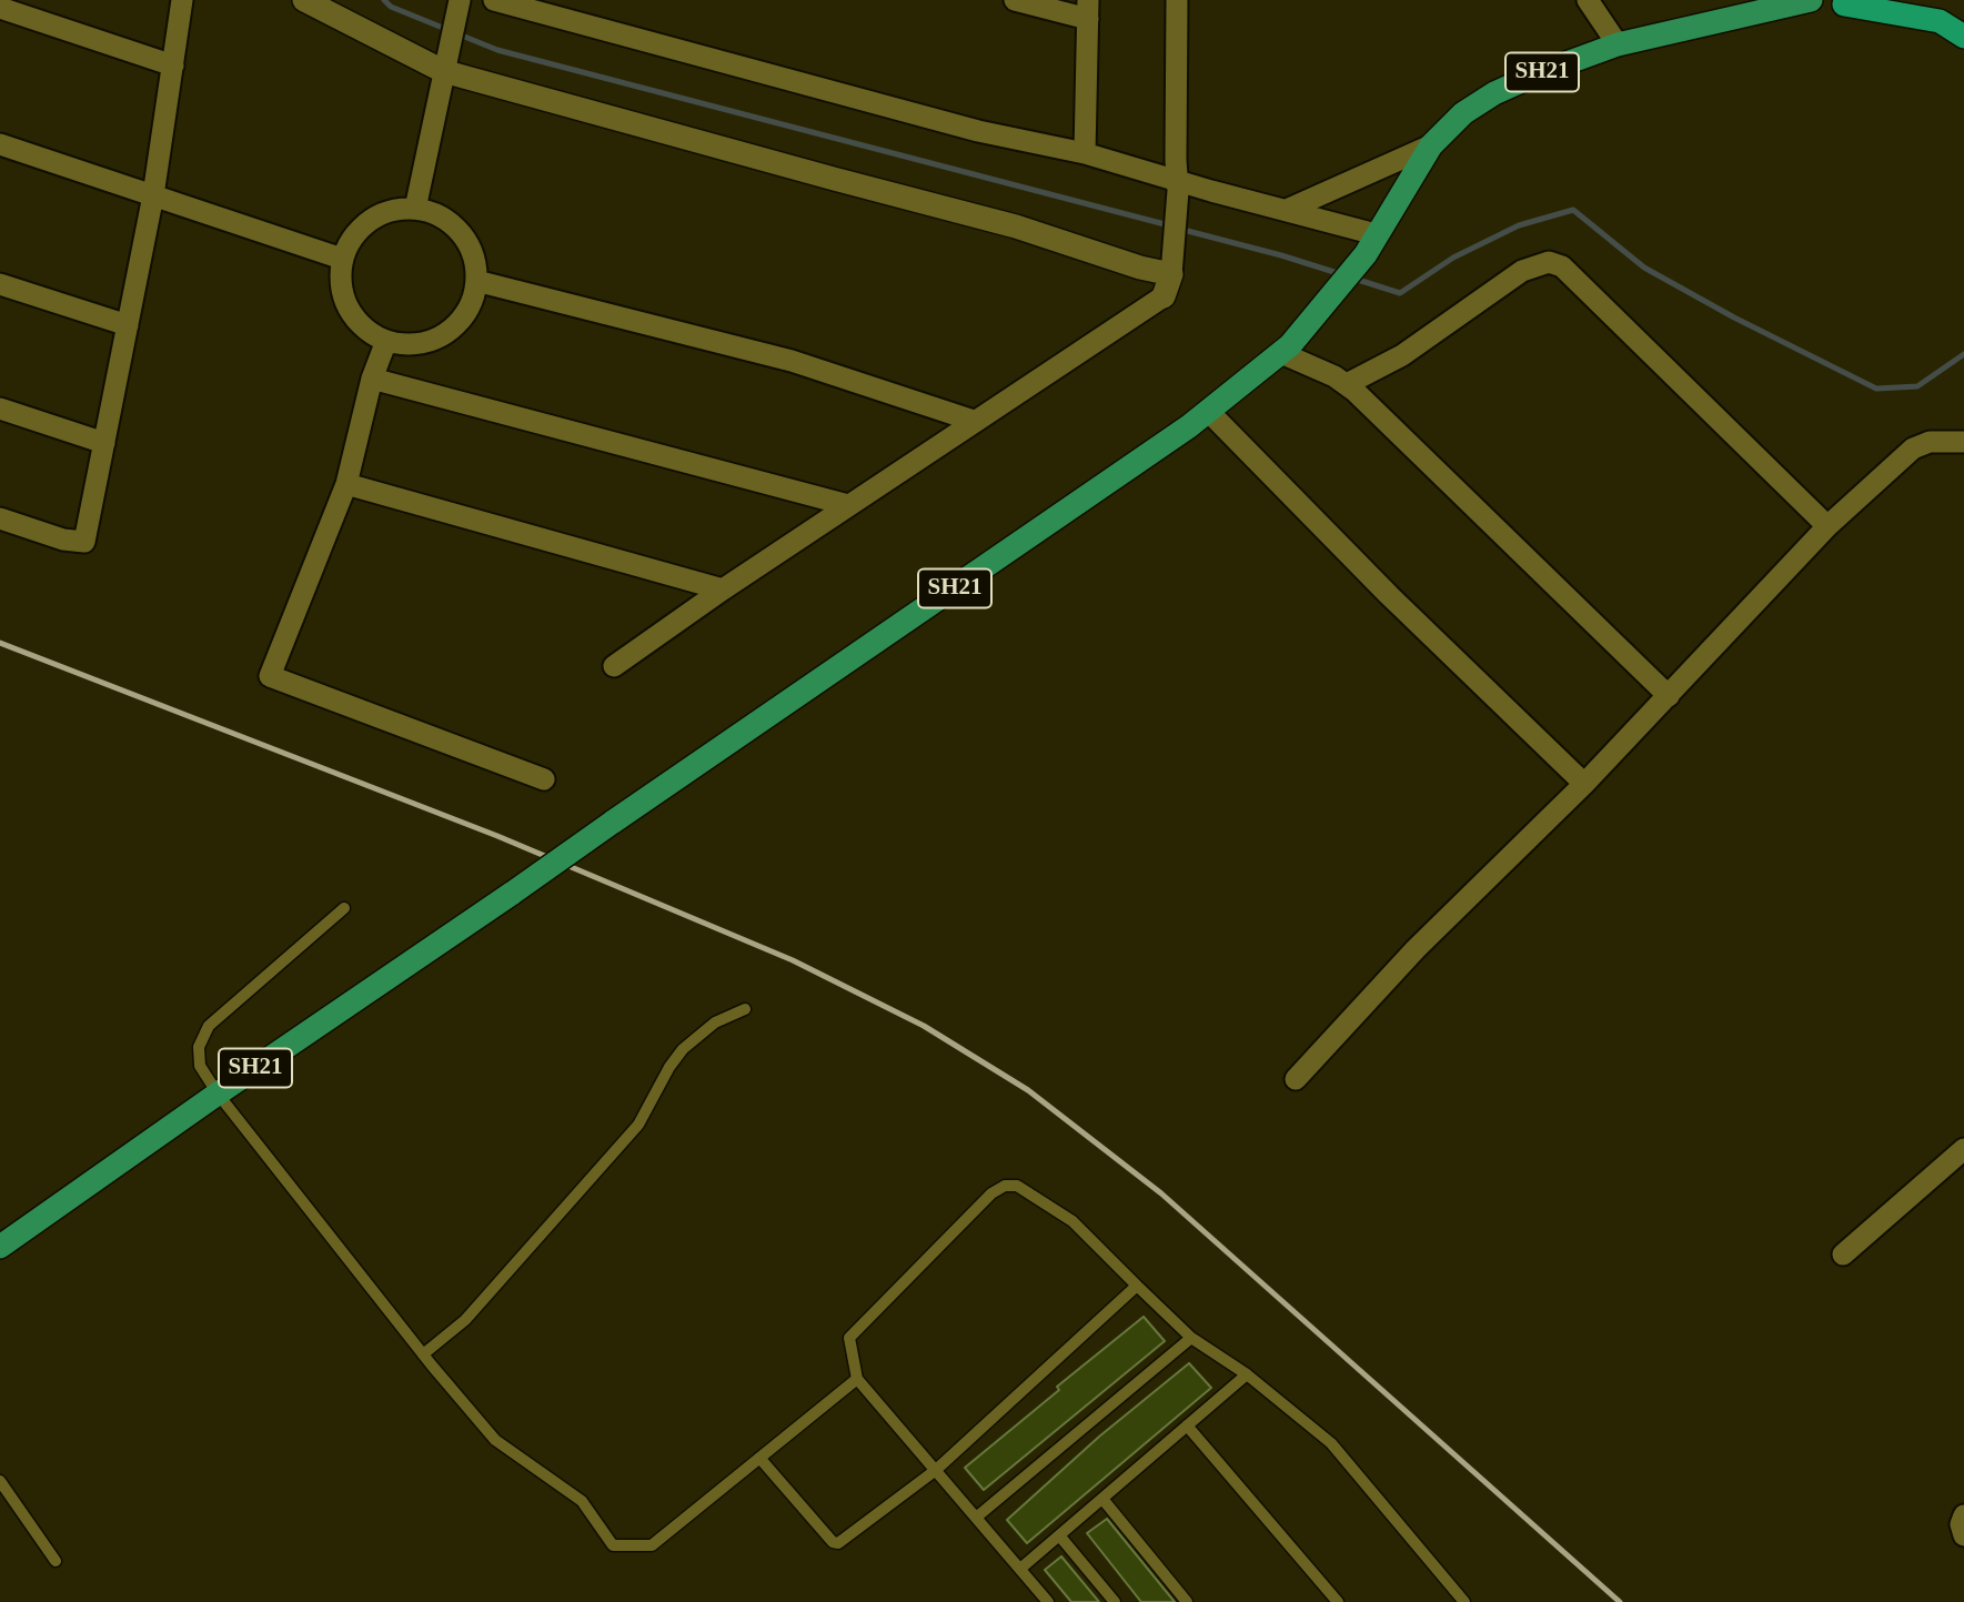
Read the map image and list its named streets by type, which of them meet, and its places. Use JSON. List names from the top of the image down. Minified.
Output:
{"streets":{"main road":["SH21"]}}
